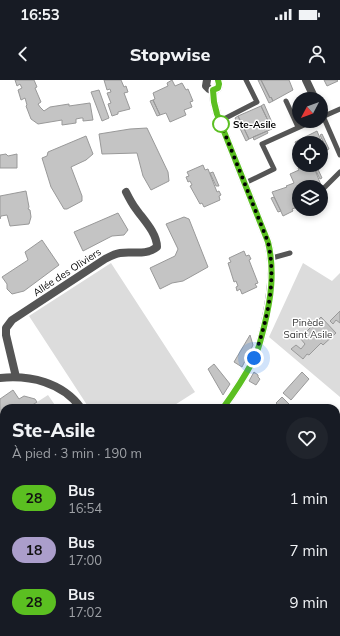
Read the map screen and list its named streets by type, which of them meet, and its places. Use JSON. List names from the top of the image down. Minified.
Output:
{"streets":{"street":["Allée des Oliviers"]},"parks":["Pinède Saint Asile"],"places":["Ste-Asile"],"lines":["bus line 28"],"north":"bottom left","page":{"status":"16:53","header":"Stopwise","heading":["Ste-Asile","À pied · 3 min · 190 m"],"list":[{"mark":"28","name":"Bus","note":"16:54","value":"1 min"},{"mark":"18","name":"Bus","note":"17:00","value":"7 min"},{"mark":"28","name":"Bus","note":"17:02","value":"9 min"}]}}
